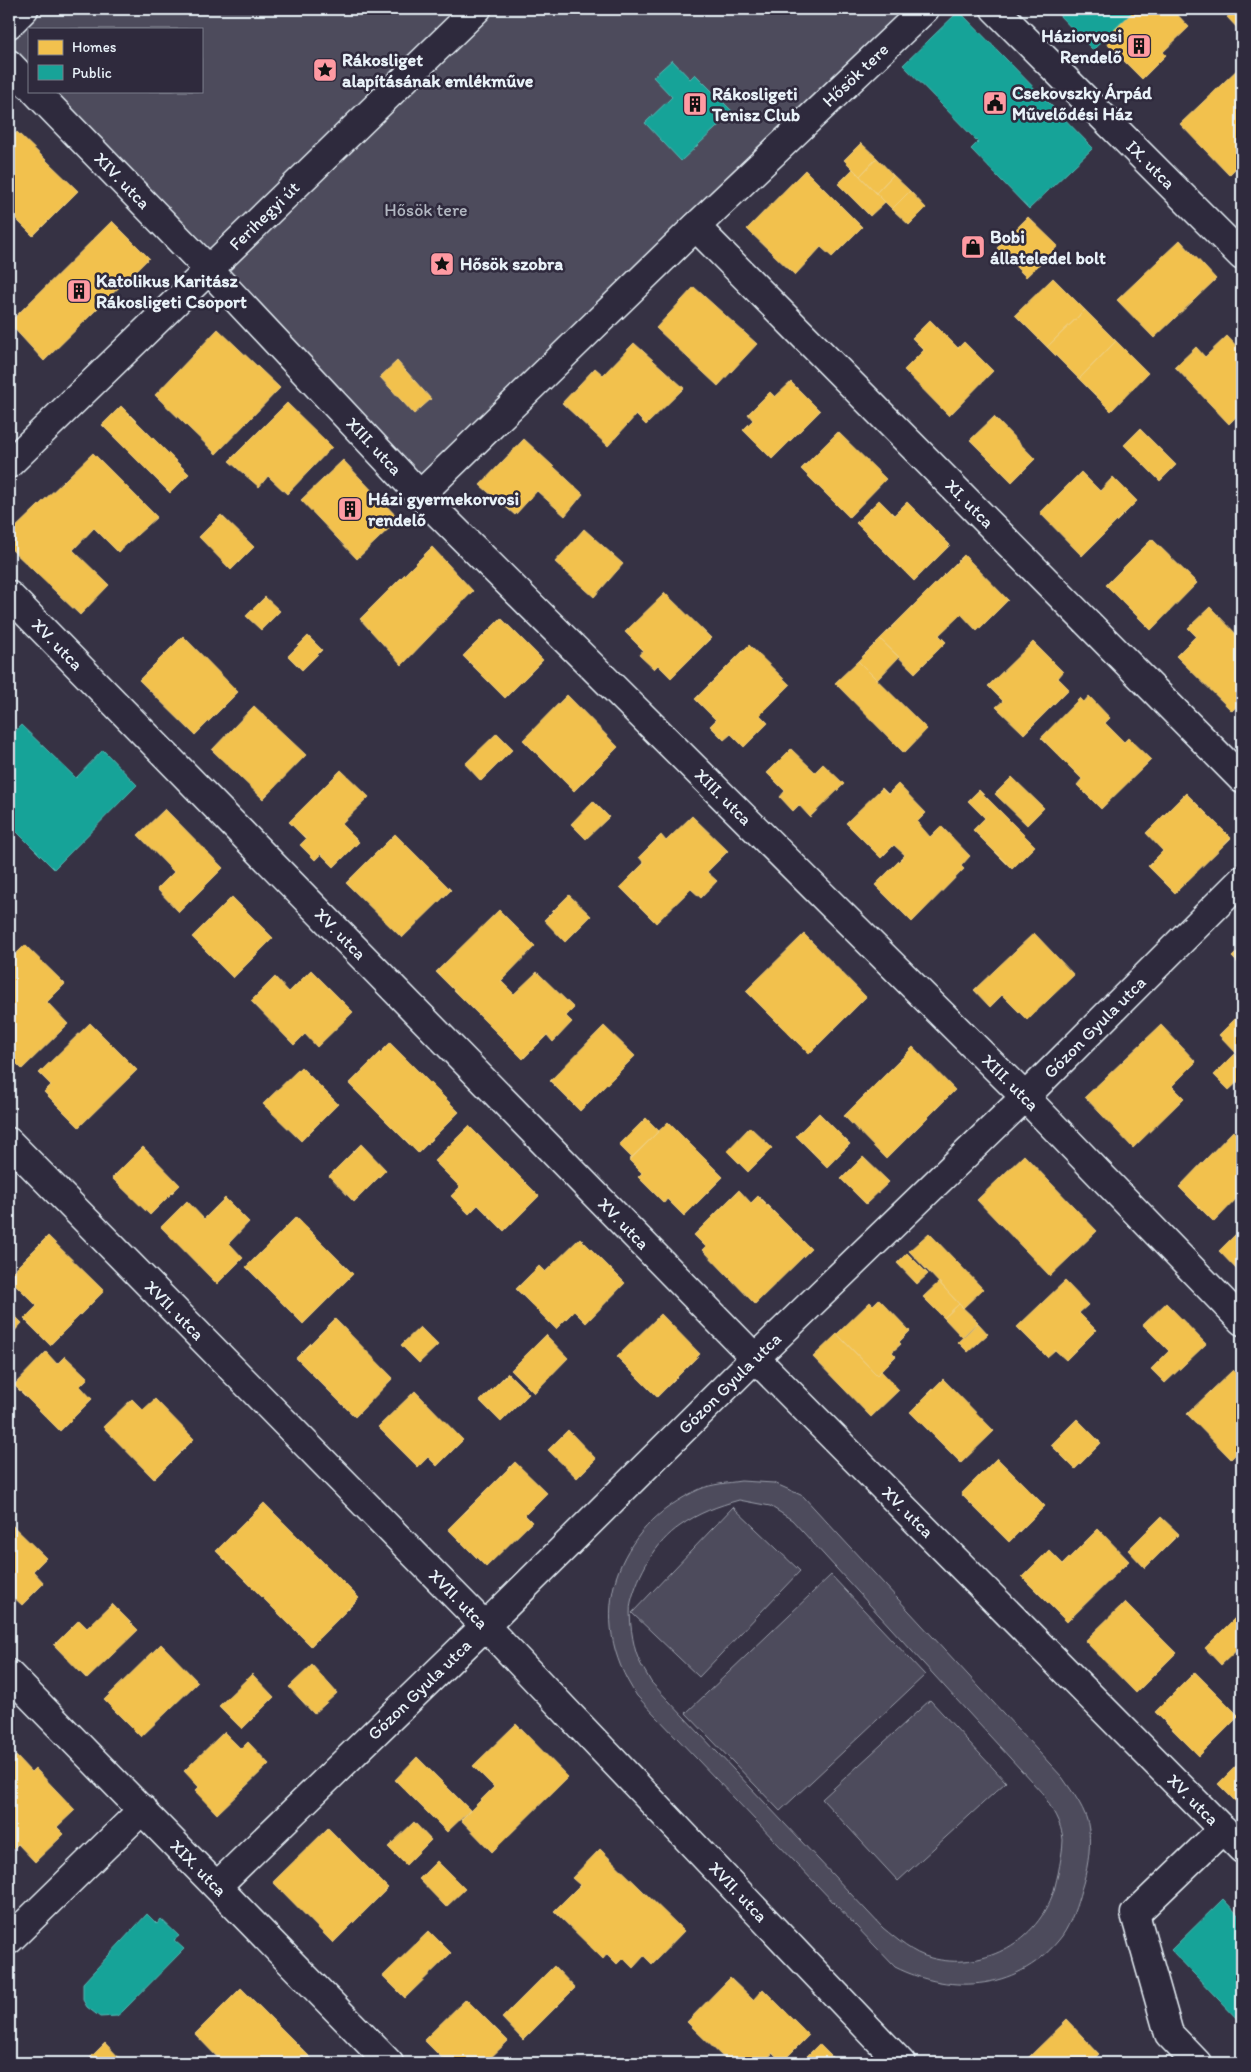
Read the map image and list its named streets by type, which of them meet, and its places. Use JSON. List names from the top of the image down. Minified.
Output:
{"streets":{"street":["Hősök tere","IX. utca","XIV. utca","Ferihegyi út","XIII. utca","XI. utca","XV. utca","Gózon Gyula utca","XVII. utca","XIX. utca"]},"crossings":[["Hősök tere","XIII. utca"],["Hősök tere","XI. utca"],["XIV. utca","Ferihegyi út"],["XIV. utca","XIII. utca"],["Ferihegyi út","XIII. utca"],["XIII. utca","Gózon Gyula utca"],["XV. utca","Gózon Gyula utca"],["Gózon Gyula utca","XVII. utca"],["Gózon Gyula utca","XIX. utca"]],"parks":["Hősök tere"],"places":{"building":["Háziorvosi Rendelő","Rákosligeti Tenisz Club","Katolikus Karitász Rákosligeti Csoport","Házi gyermekorvosi rendelő"],"place":["Rákosliget alapításának emlékműve","Hősök szobra"],"public building":["Csekovszky Árpád Művelődési Ház"],"shop":["Bobi állateledel bolt"]},"legend":["Homes","Public"]}
